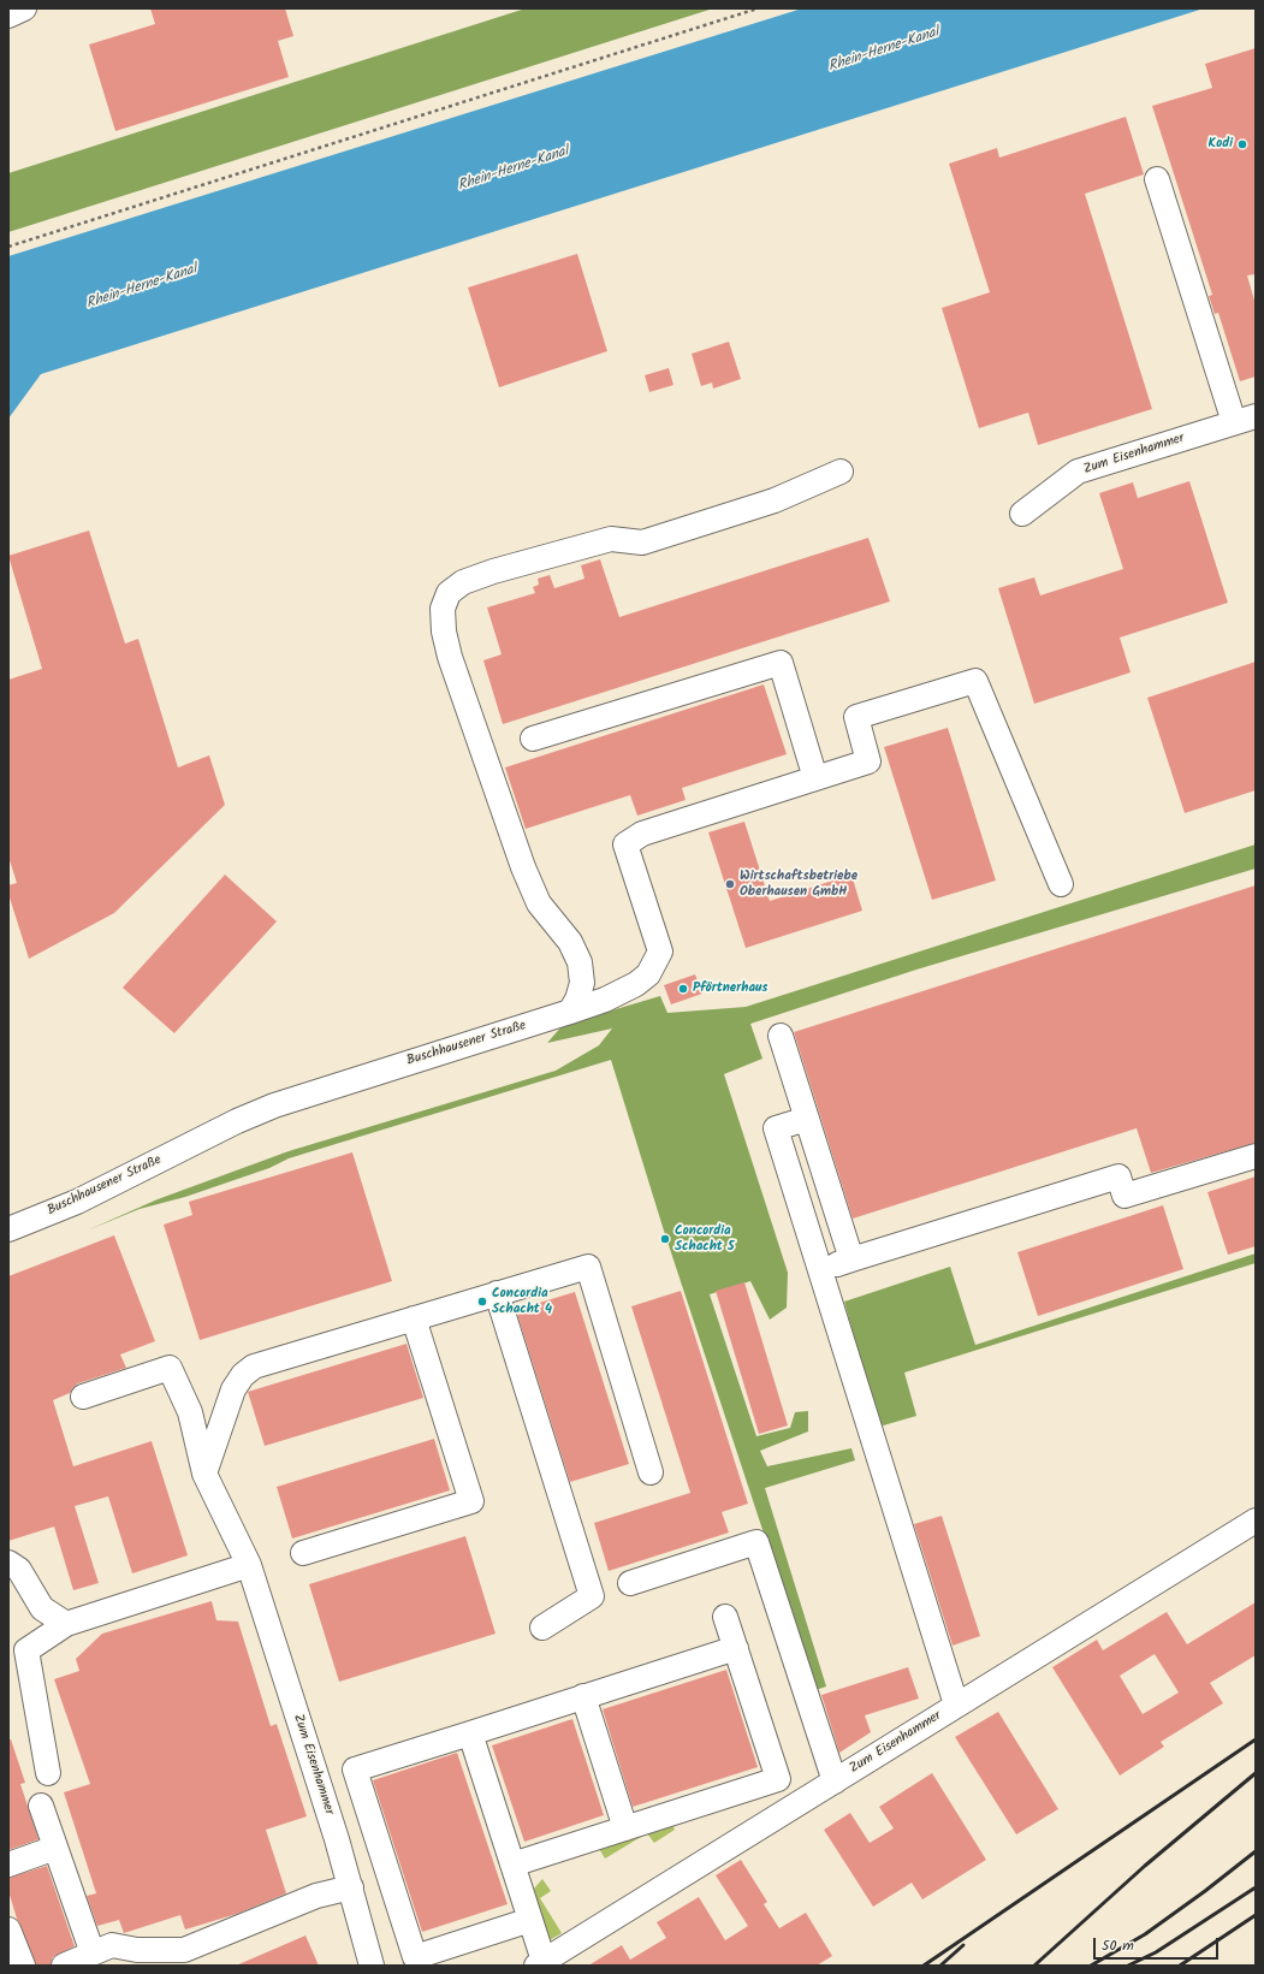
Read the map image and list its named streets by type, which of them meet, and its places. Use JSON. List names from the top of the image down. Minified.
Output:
{"streets":{"street":["Zum Eisenhammer","Buschhausener Straße"]},"water":["Rhein-Herne-Kanal"],"places":["Kodi","Wirtschaftsbetriebe Oberhausen GmbH","Pförtnerhaus","Concordia Schacht 5","Concordia Schacht 4"],"scale_bar":"50 m"}
